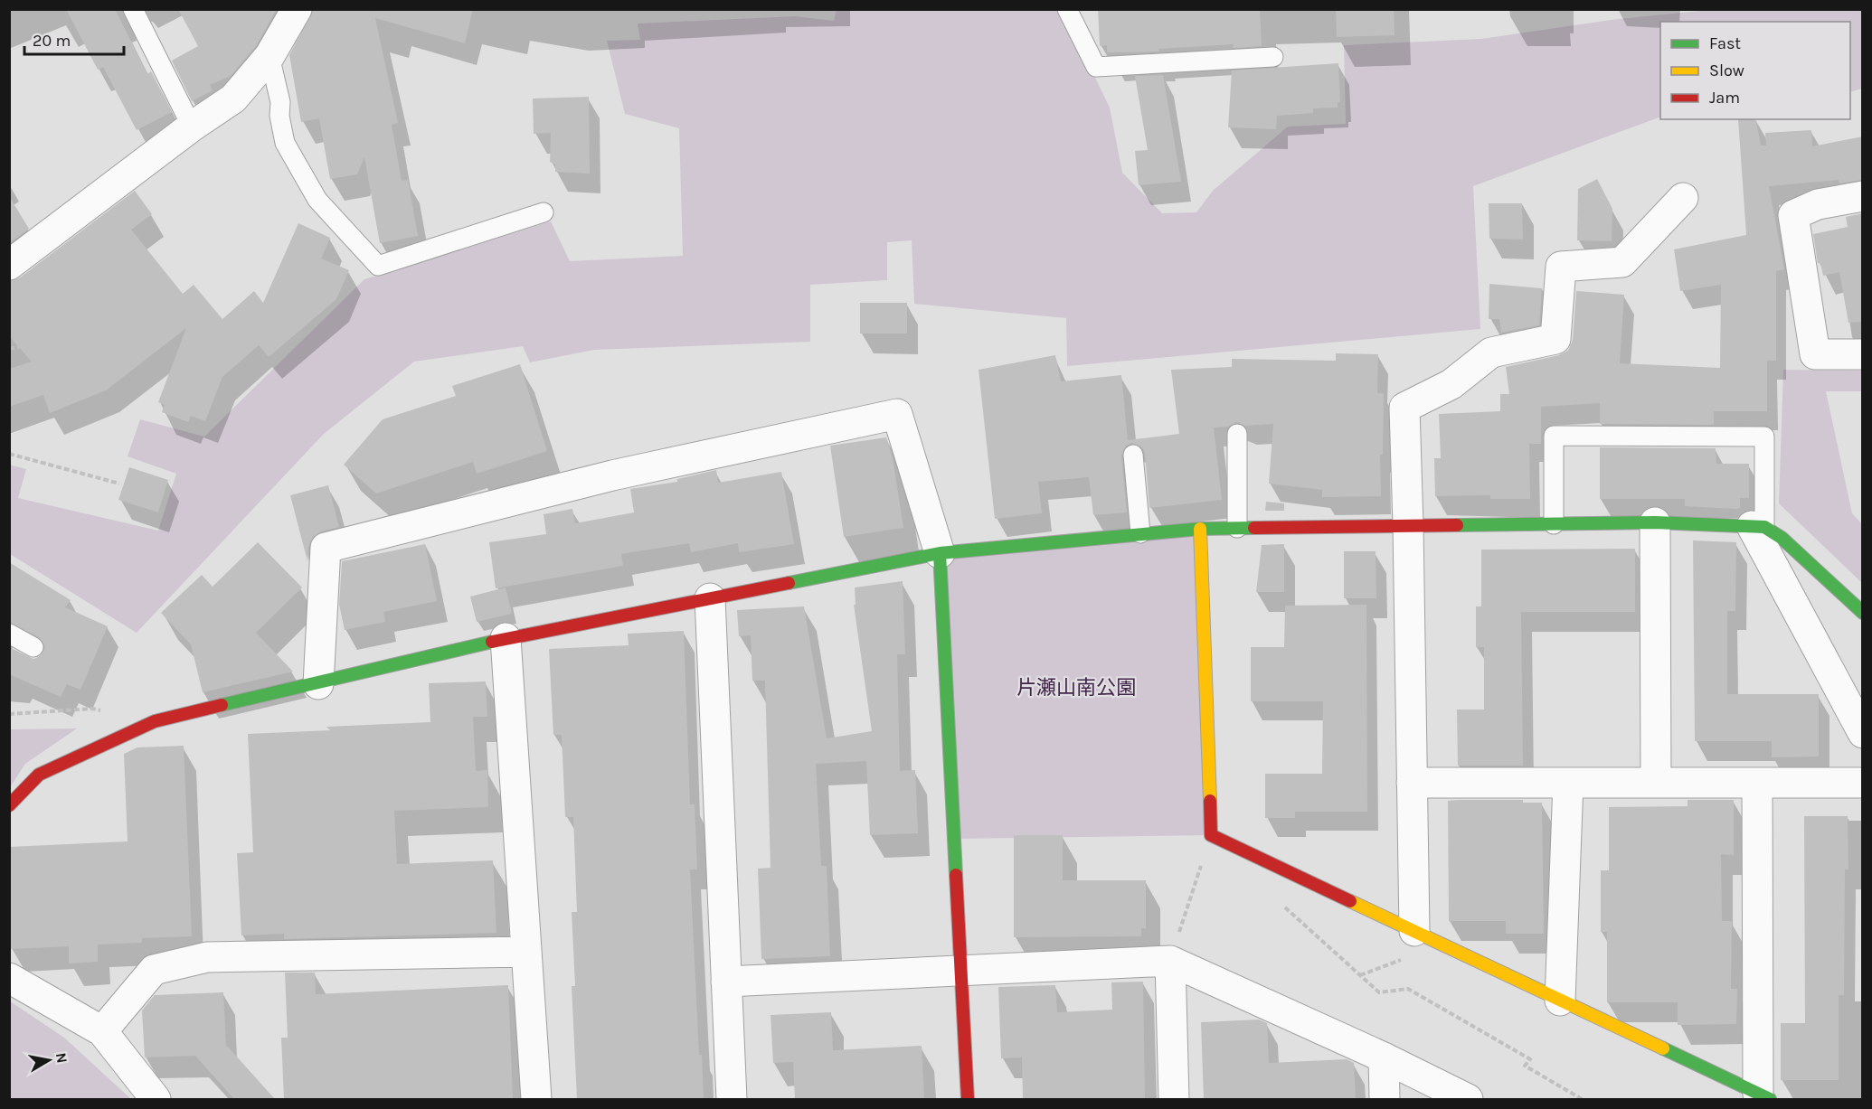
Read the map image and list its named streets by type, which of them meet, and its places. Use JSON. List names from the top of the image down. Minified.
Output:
{"parks":["片瀬山南公園"],"legend":["Fast","Slow","Jam"],"scale_bar":"20 m","north":"right"}
